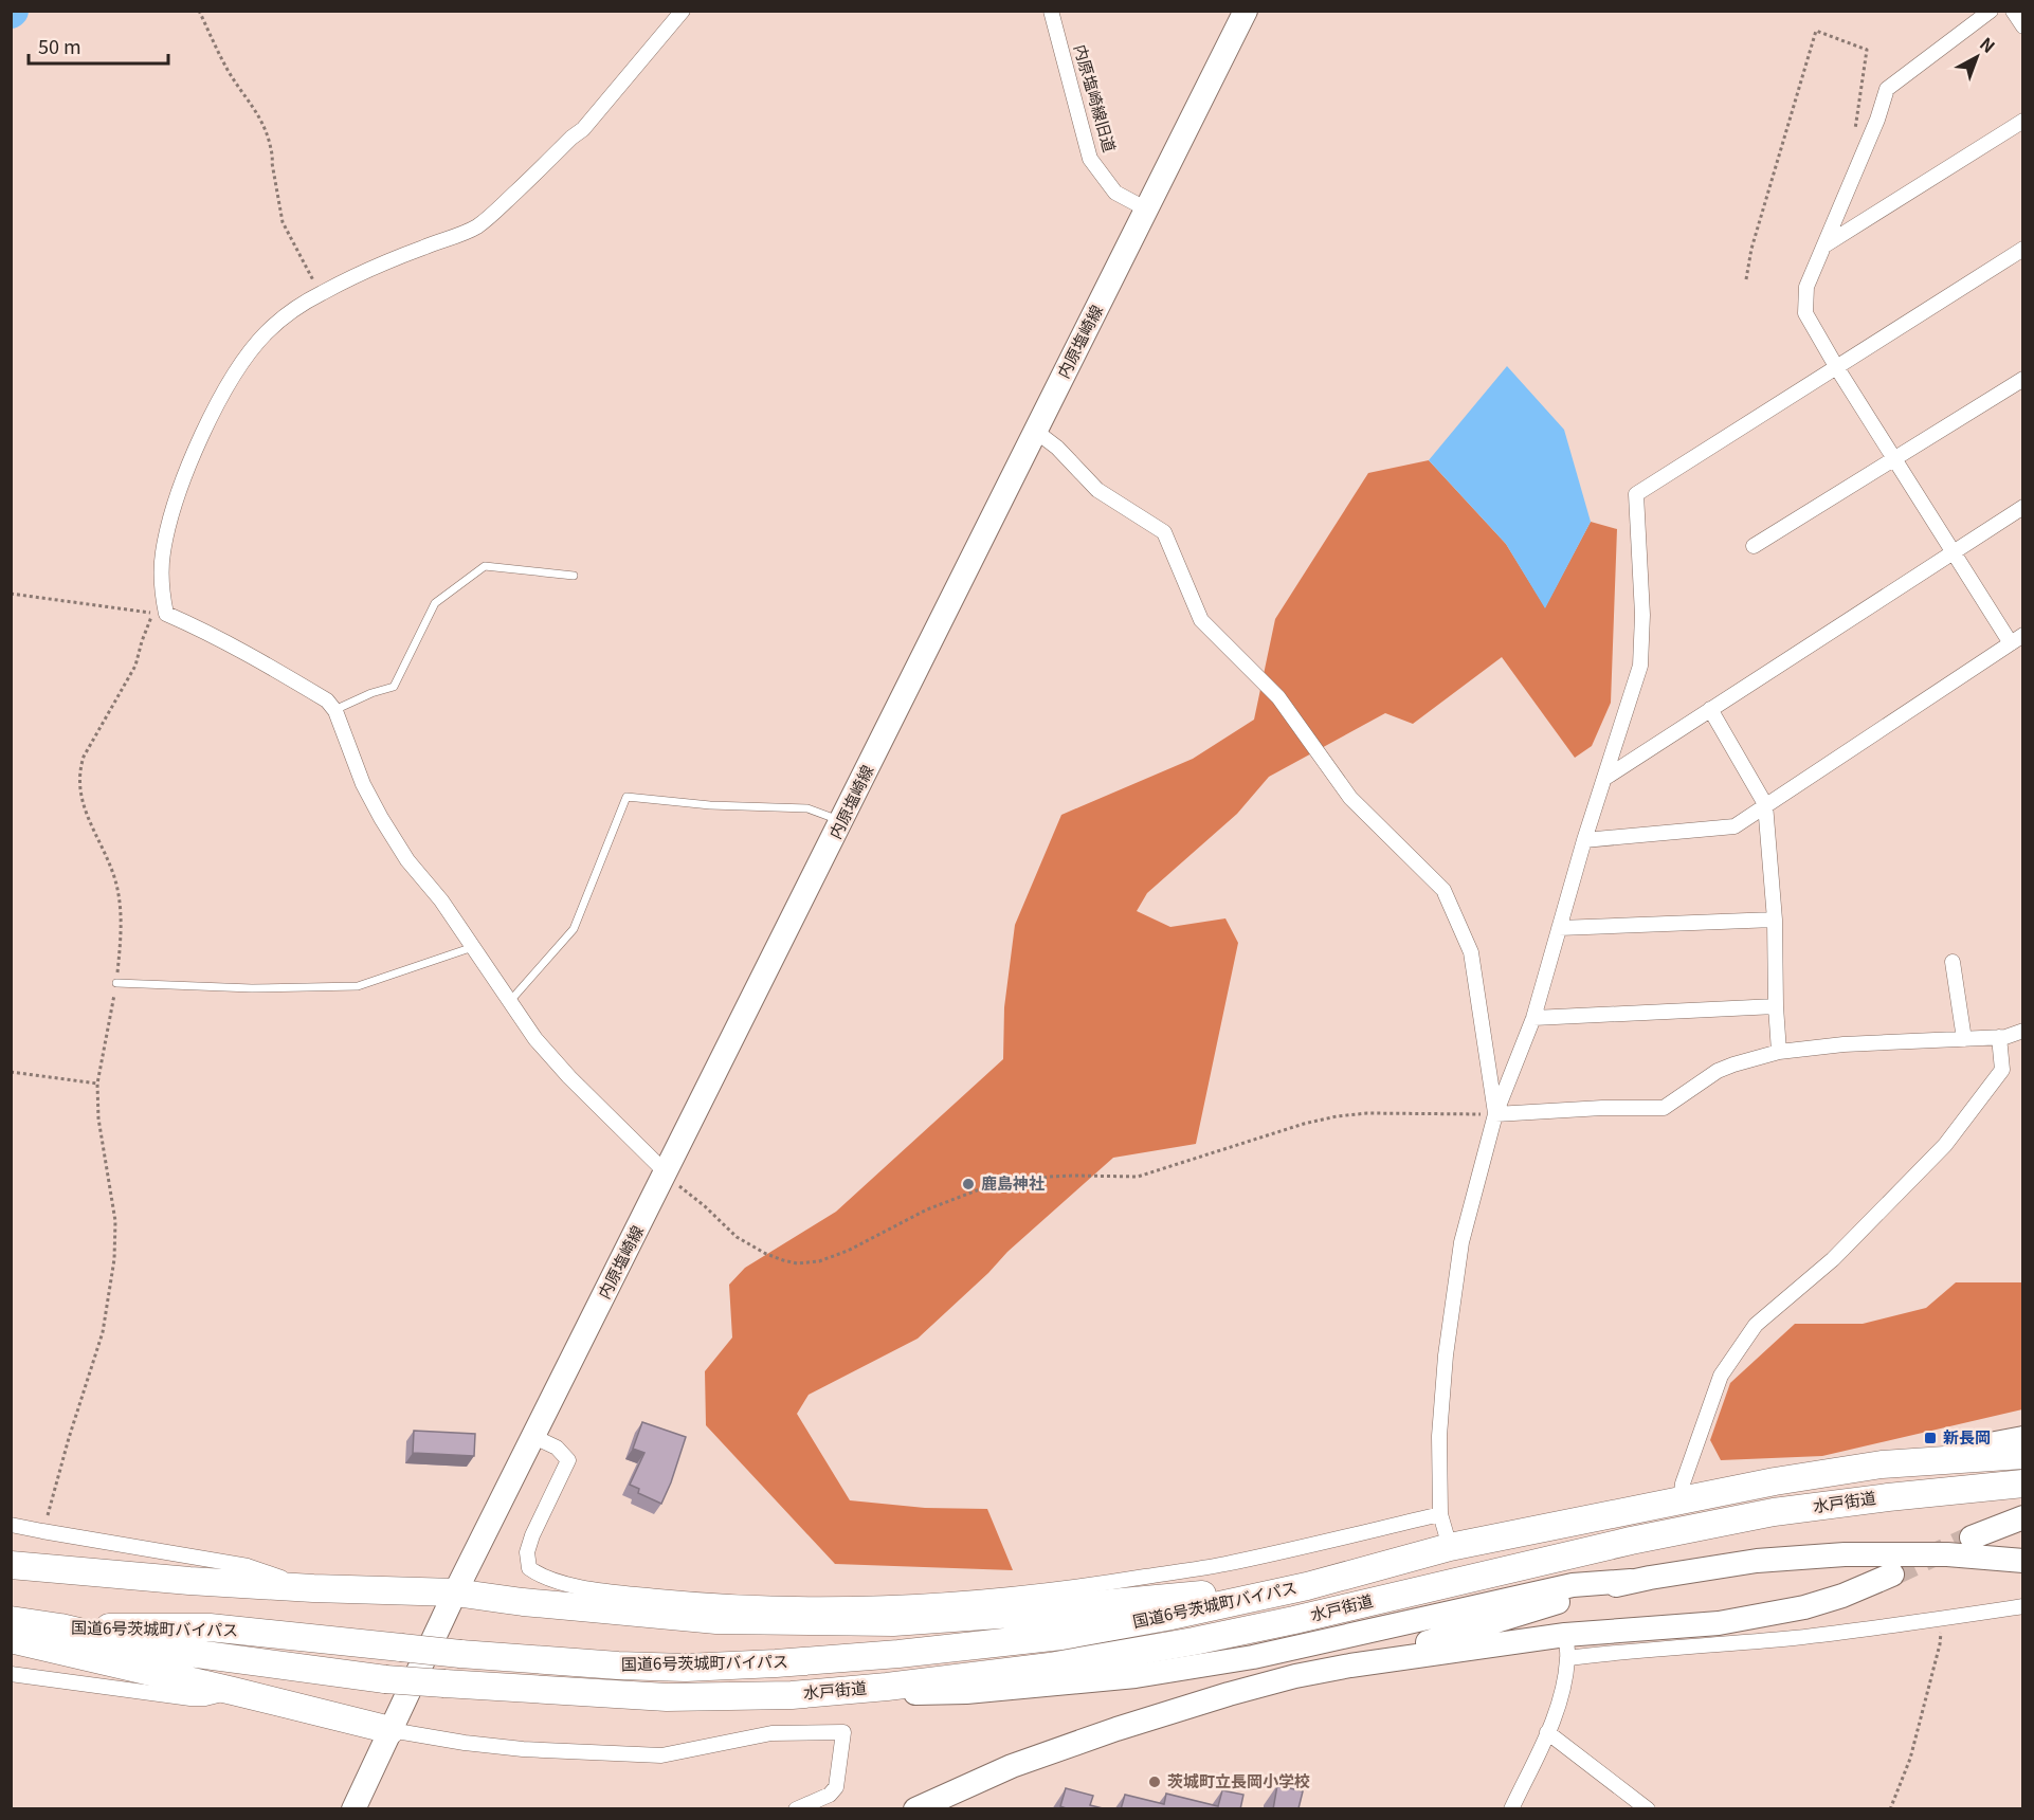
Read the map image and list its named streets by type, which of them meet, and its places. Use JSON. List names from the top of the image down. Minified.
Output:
{"streets":{"highway":["水戸街道","国道6号茨城町バイパス"],"main road":["内原塩崎線"],"street":["内原塩崎線旧道"]},"crossings":[["内原塩崎線旧道","内原塩崎線"],["水戸街道","国道6号茨城町バイパス"]],"places":{"other":["鹿島神社","茨城町立長岡小学校"],"transit":["新長岡"]},"scale_bar":"50 m","north":"top right"}
